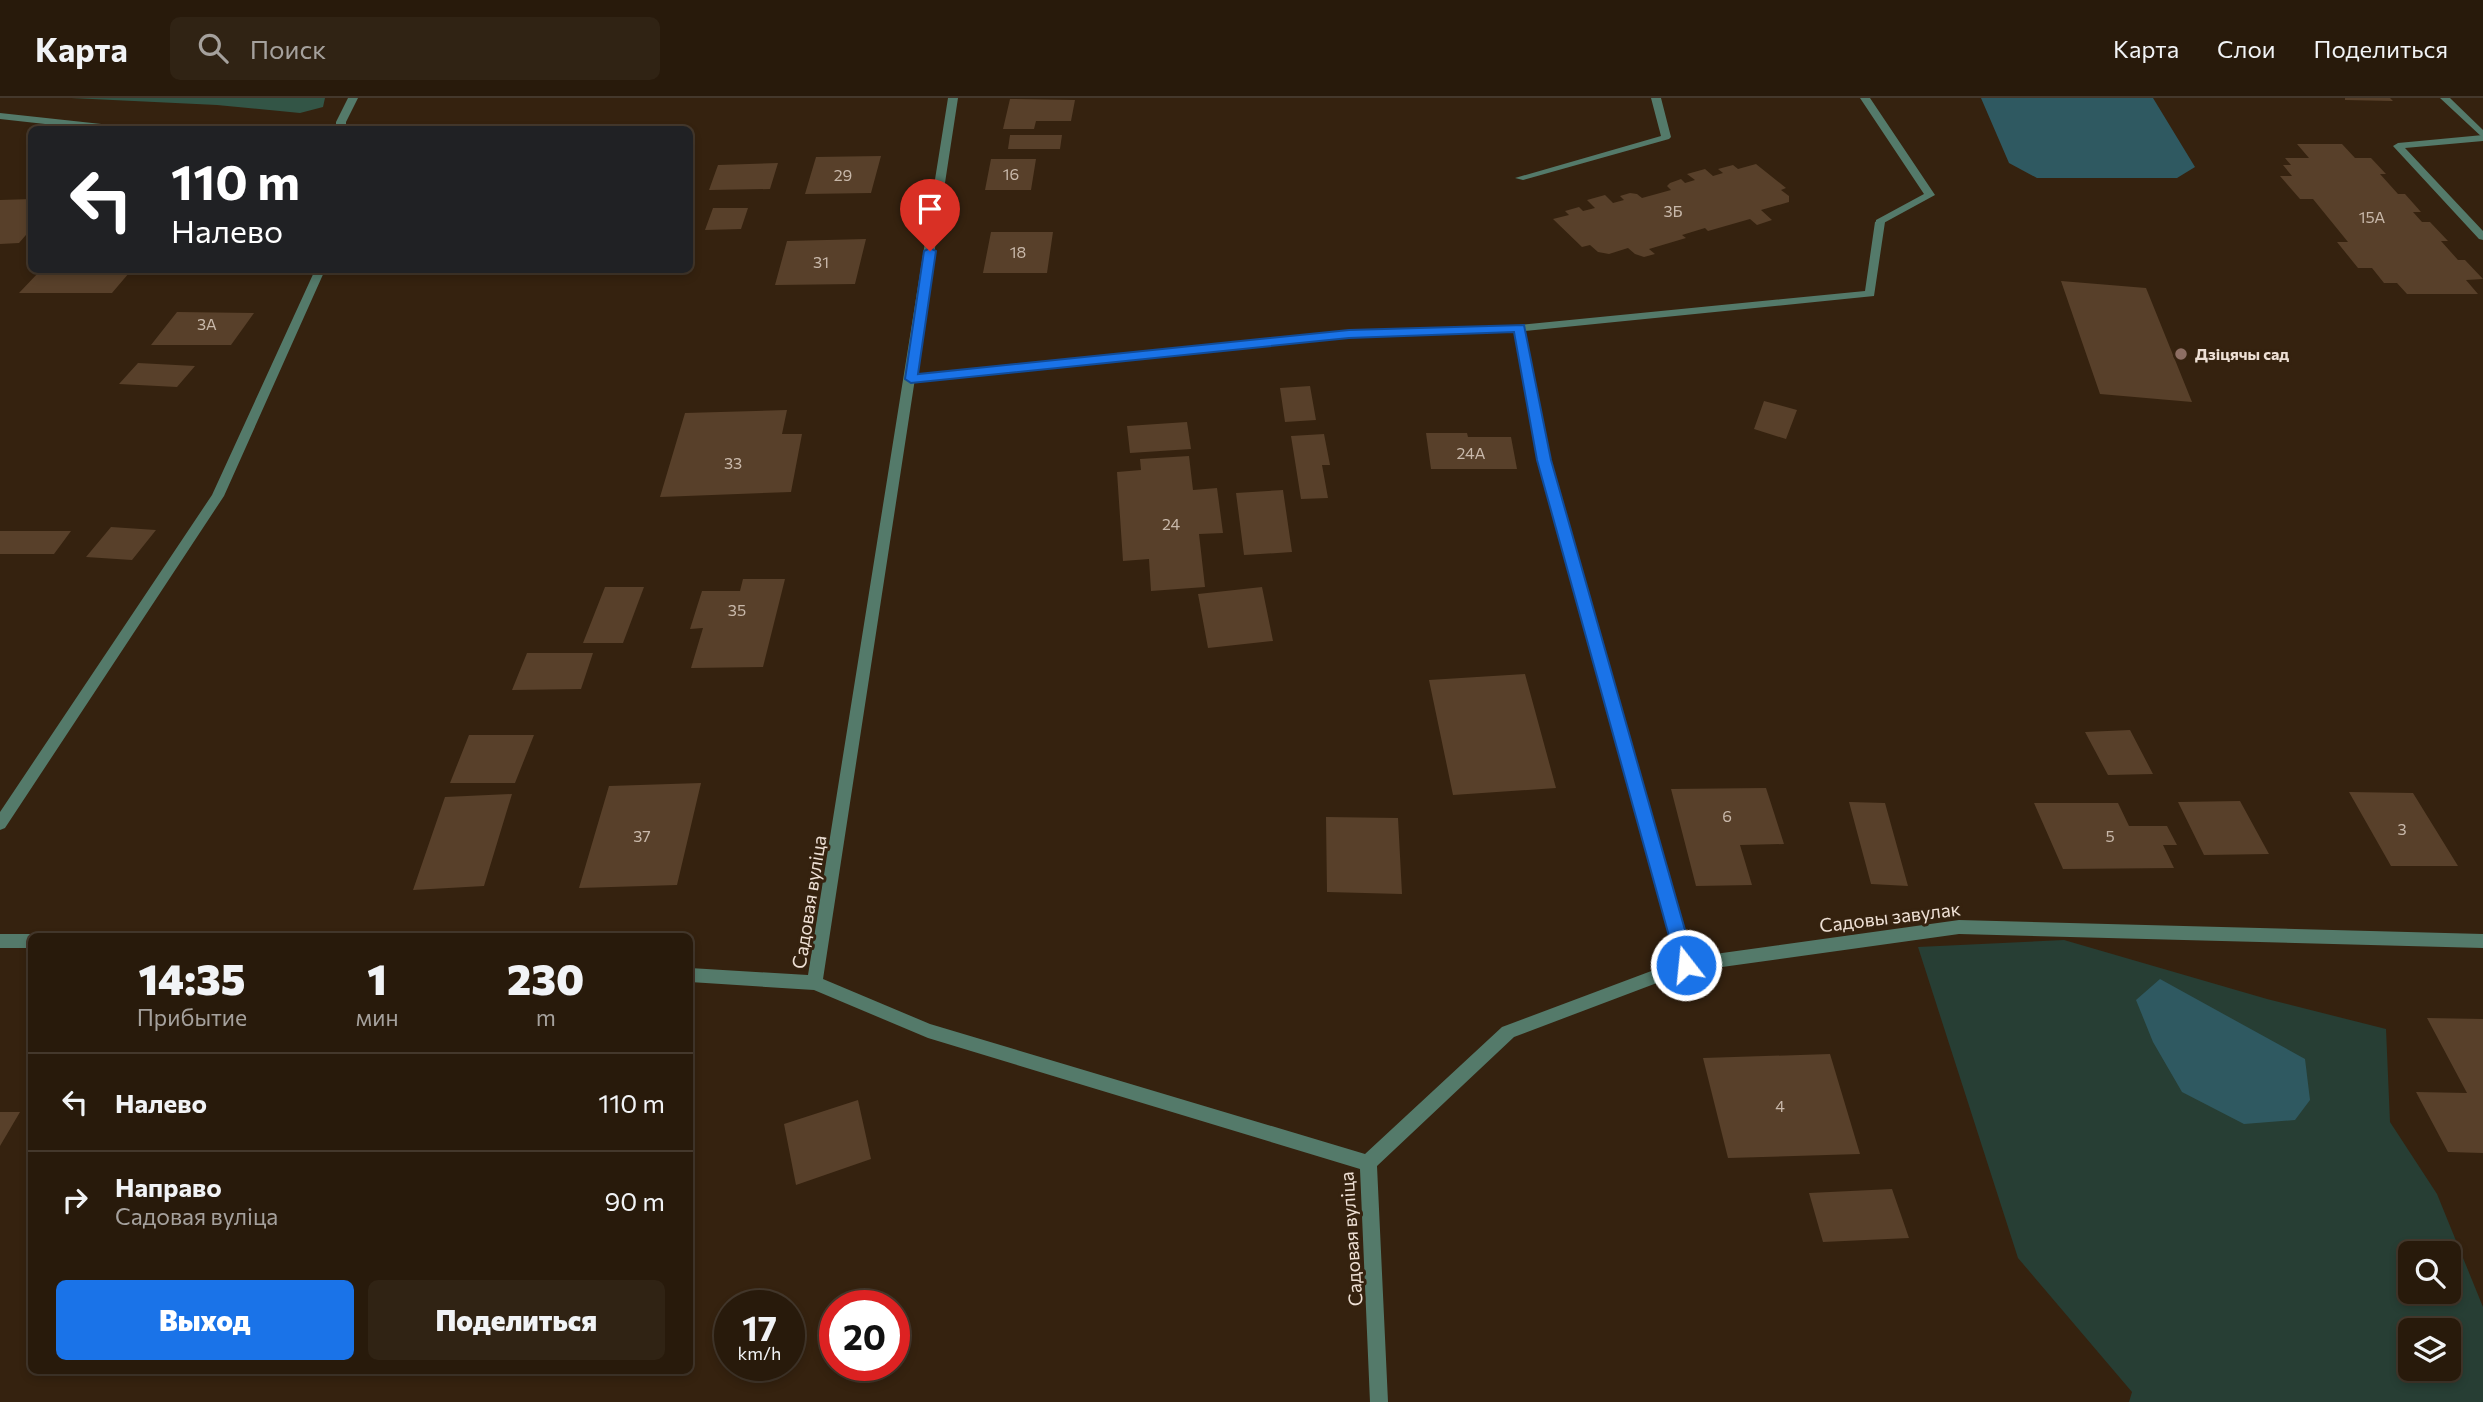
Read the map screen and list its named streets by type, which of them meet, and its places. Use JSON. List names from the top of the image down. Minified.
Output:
{"streets":{"street":["Садовая вуліца","Садовы завулак"]},"crossings":[["Садовая вуліца","Садовы завулак"]],"places":["Дзіцячы сад"],"house_numbers":["16","29","3Б","15А","18","31","3А","24А","33","24","35","6","3","37","5","4"],"page":{"header":"Карта","search":"Поиск","nav":["Карта","Слои","Поделиться"],"turn":["110 m","Налево"],"eta":["14:35","Прибытие","1","мин","230","m"],"list":[{"name":"Налево","value":"110 m"},{"name":"Направо","note":"Садовая вуліца","value":"90 m"}],"buttons":["Выход","Поделиться"],"speed":"17 km/h","limit":"20"}}
